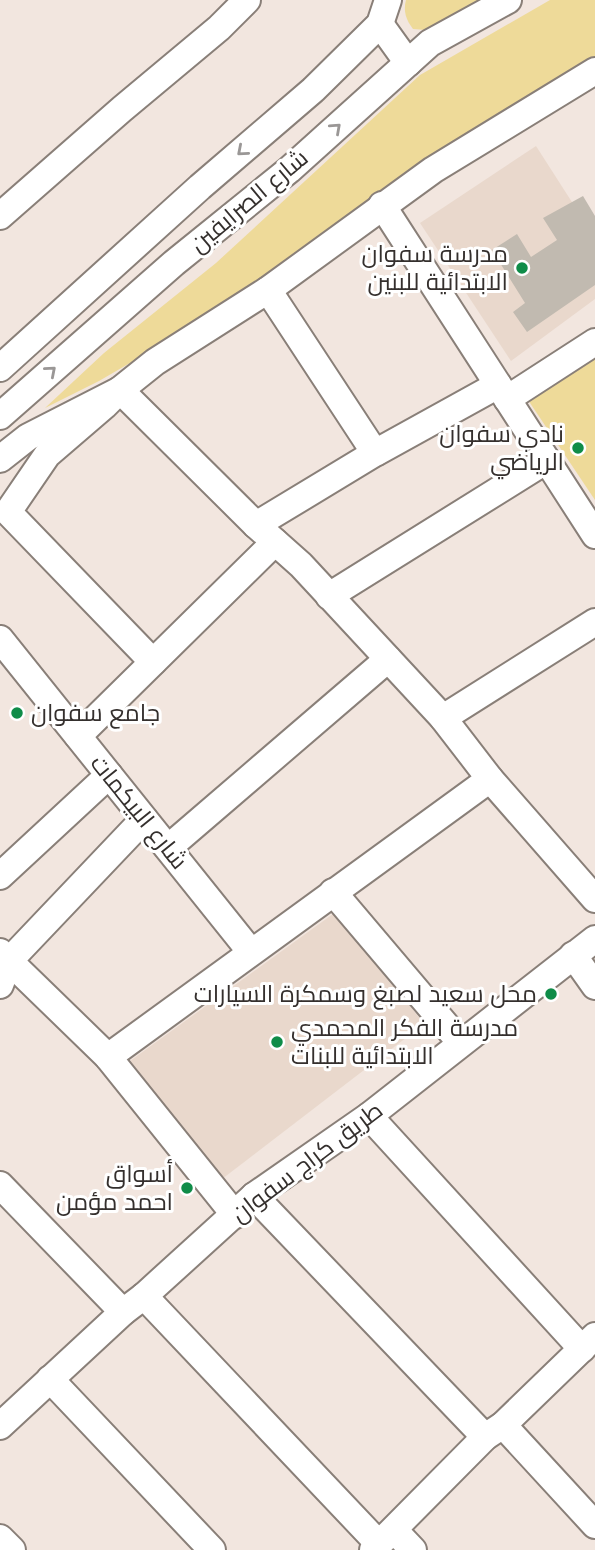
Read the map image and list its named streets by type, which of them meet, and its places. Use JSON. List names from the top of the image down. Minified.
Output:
{"streets":{"street":["شارع الصرايفين","شارع البيكمات","طريق كراج سفوان"]},"places":["مدرسة سفوان الابتدائية للبنين","نادي سفوان الرياضي","جامع سفوان","محل سعيد لصبغ وسمكرة السيارات","مدرسة الفكر المحمدي الابتدائية للبنات","أسواق احمد مؤمن"]}
